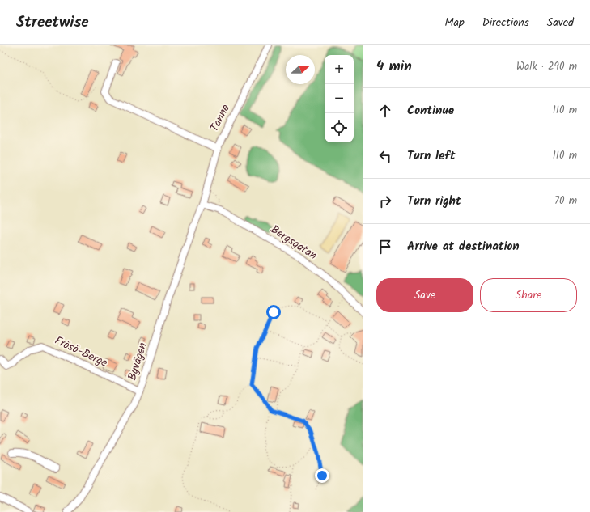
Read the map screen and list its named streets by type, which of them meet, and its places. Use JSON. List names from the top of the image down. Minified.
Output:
{"streets":{"street":["Tanne","Bergsgatan","Frösö-Berge","Byvägen"]},"crossings":[["Tanne","Bergsgatan"],["Tanne","Byvägen"],["Bergsgatan","Byvägen"],["Frösö-Berge","Byvägen"]],"north":"right","page":{"header":"Streetwise","nav":["Map","Directions","Saved"],"heading":["4 min","Walk · 290 m"],"map_buttons":["+","−"],"list":[["Continue","110 m"],["Turn left","110 m"],["Turn right","70 m"],"Arrive at destination"],"buttons":["Save","Share"]}}
